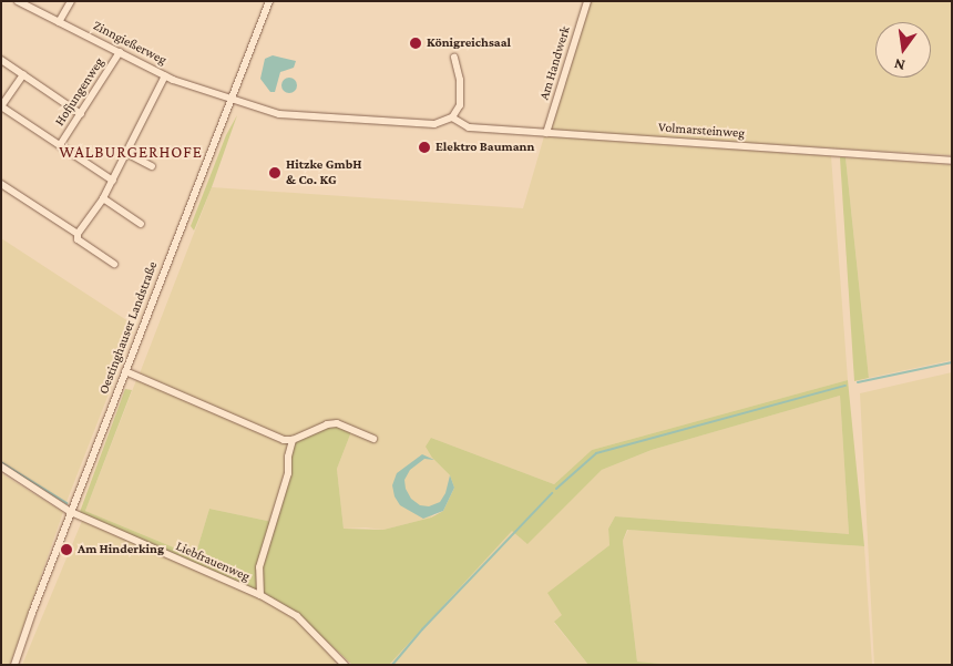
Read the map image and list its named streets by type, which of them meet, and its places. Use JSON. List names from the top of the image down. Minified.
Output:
{"streets":{"street":["Zinngießerweg","Am Handwerk","Hofjungenweg","Volmarsteinweg","Oestinghauser Landstraße","Liebfrauenweg"]},"crossings":[["Zinngießerweg","Hofjungenweg"],["Zinngießerweg","Oestinghauser Landstraße"],["Am Handwerk","Volmarsteinweg"],["Oestinghauser Landstraße","Liebfrauenweg"]],"districts":["WALBURGERHOFE"],"places":["Königreichsaal","Elektro Baumann","Hitzke GmbH & Co. KG","Am Hinderking"],"north":"bottom"}
